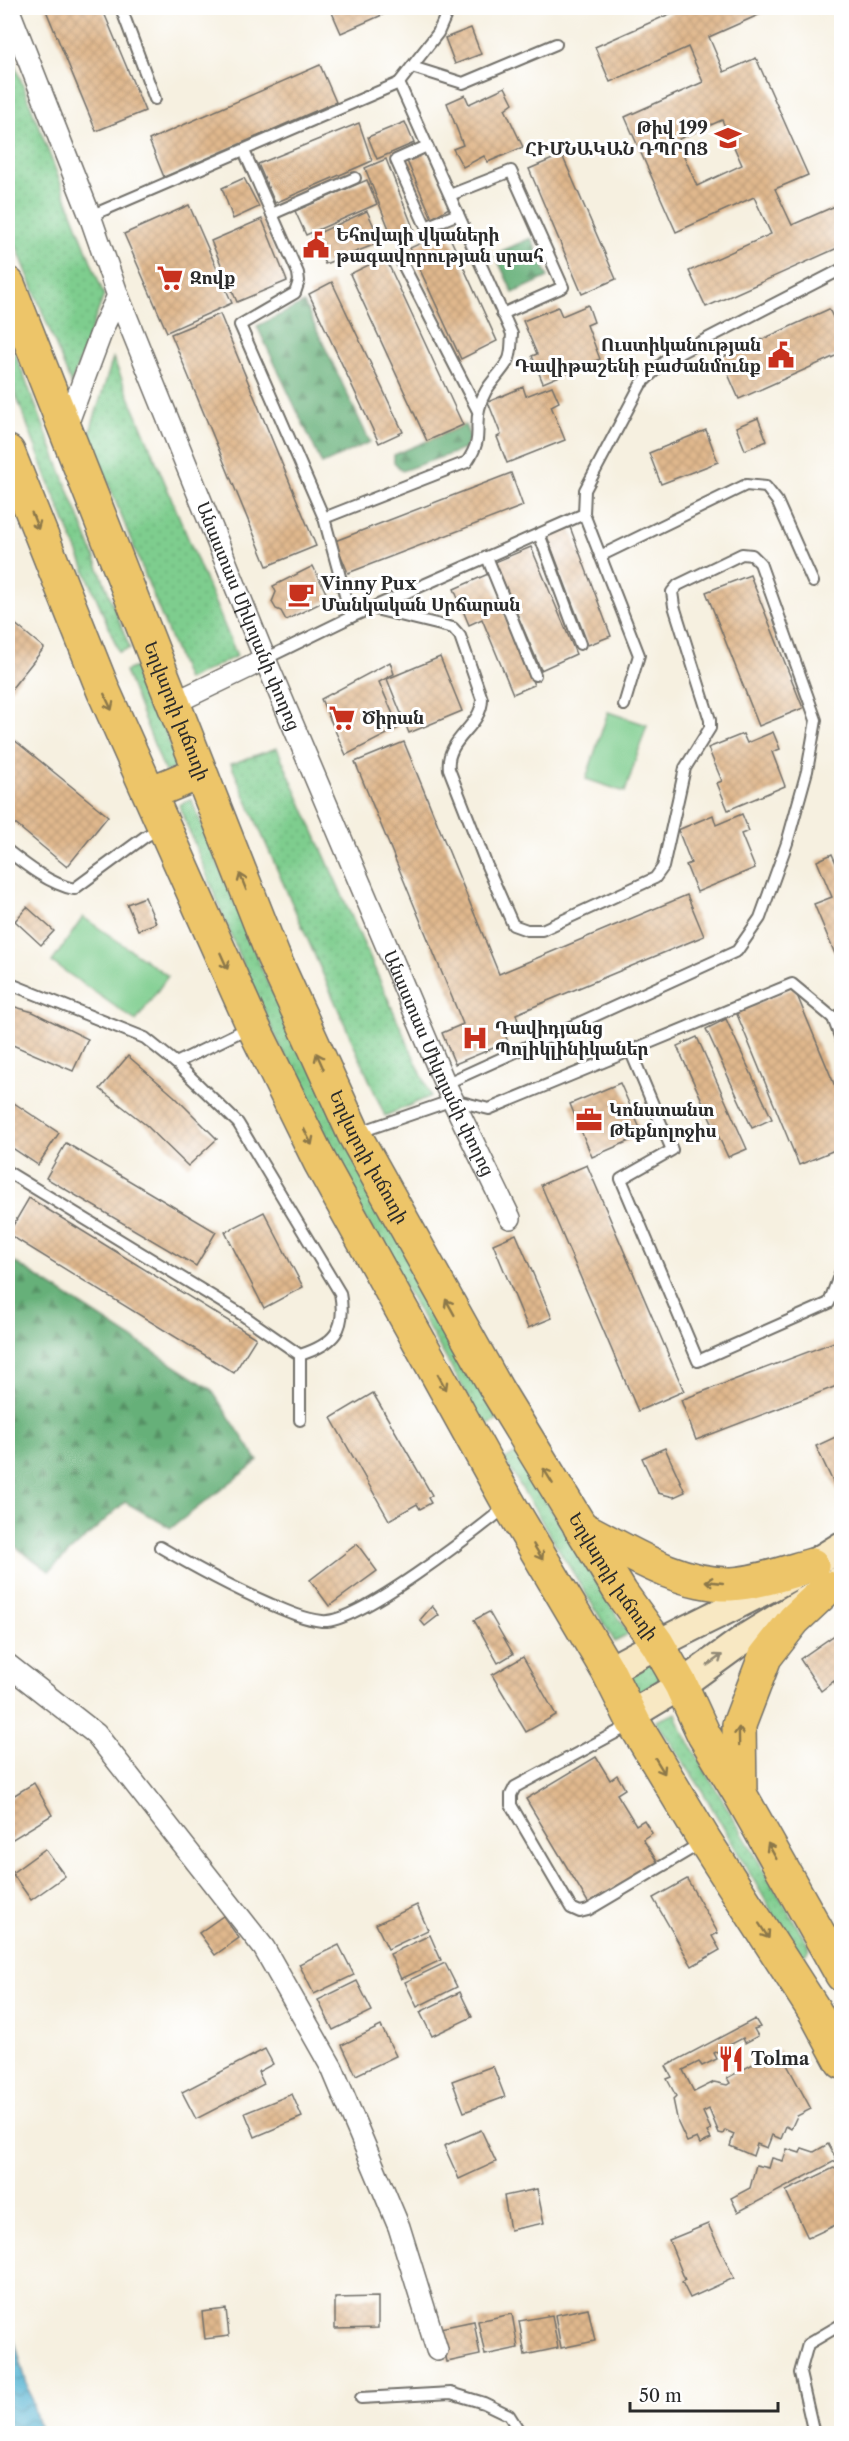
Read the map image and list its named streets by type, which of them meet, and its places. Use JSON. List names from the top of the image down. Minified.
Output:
{"streets":{"main road":["Եղվարդի խճուղի"],"street":["Անաստաս Միկոյանի փողոց"]},"places":{"school or university":["Թիվ 199 ՀԻՄՆԱԿԱՆ ԴՊՐՈՑ"],"public building":["Եհովայի վկաների թագավորության սրահ","Ուստիկանության Դավիթաշենի բաժանմունք"],"supermarket":["Զովք","Ծիրան"],"cafe":["Vinny Pux Մանկական Սրճարան"],"hospital":["Դավիդյանց Պոլիկլինիկաներ"],"office":["Կոնստանտ Թեքնոլոջիս"],"restaurant":["Tolma"]},"scale_bar":"50 m"}
